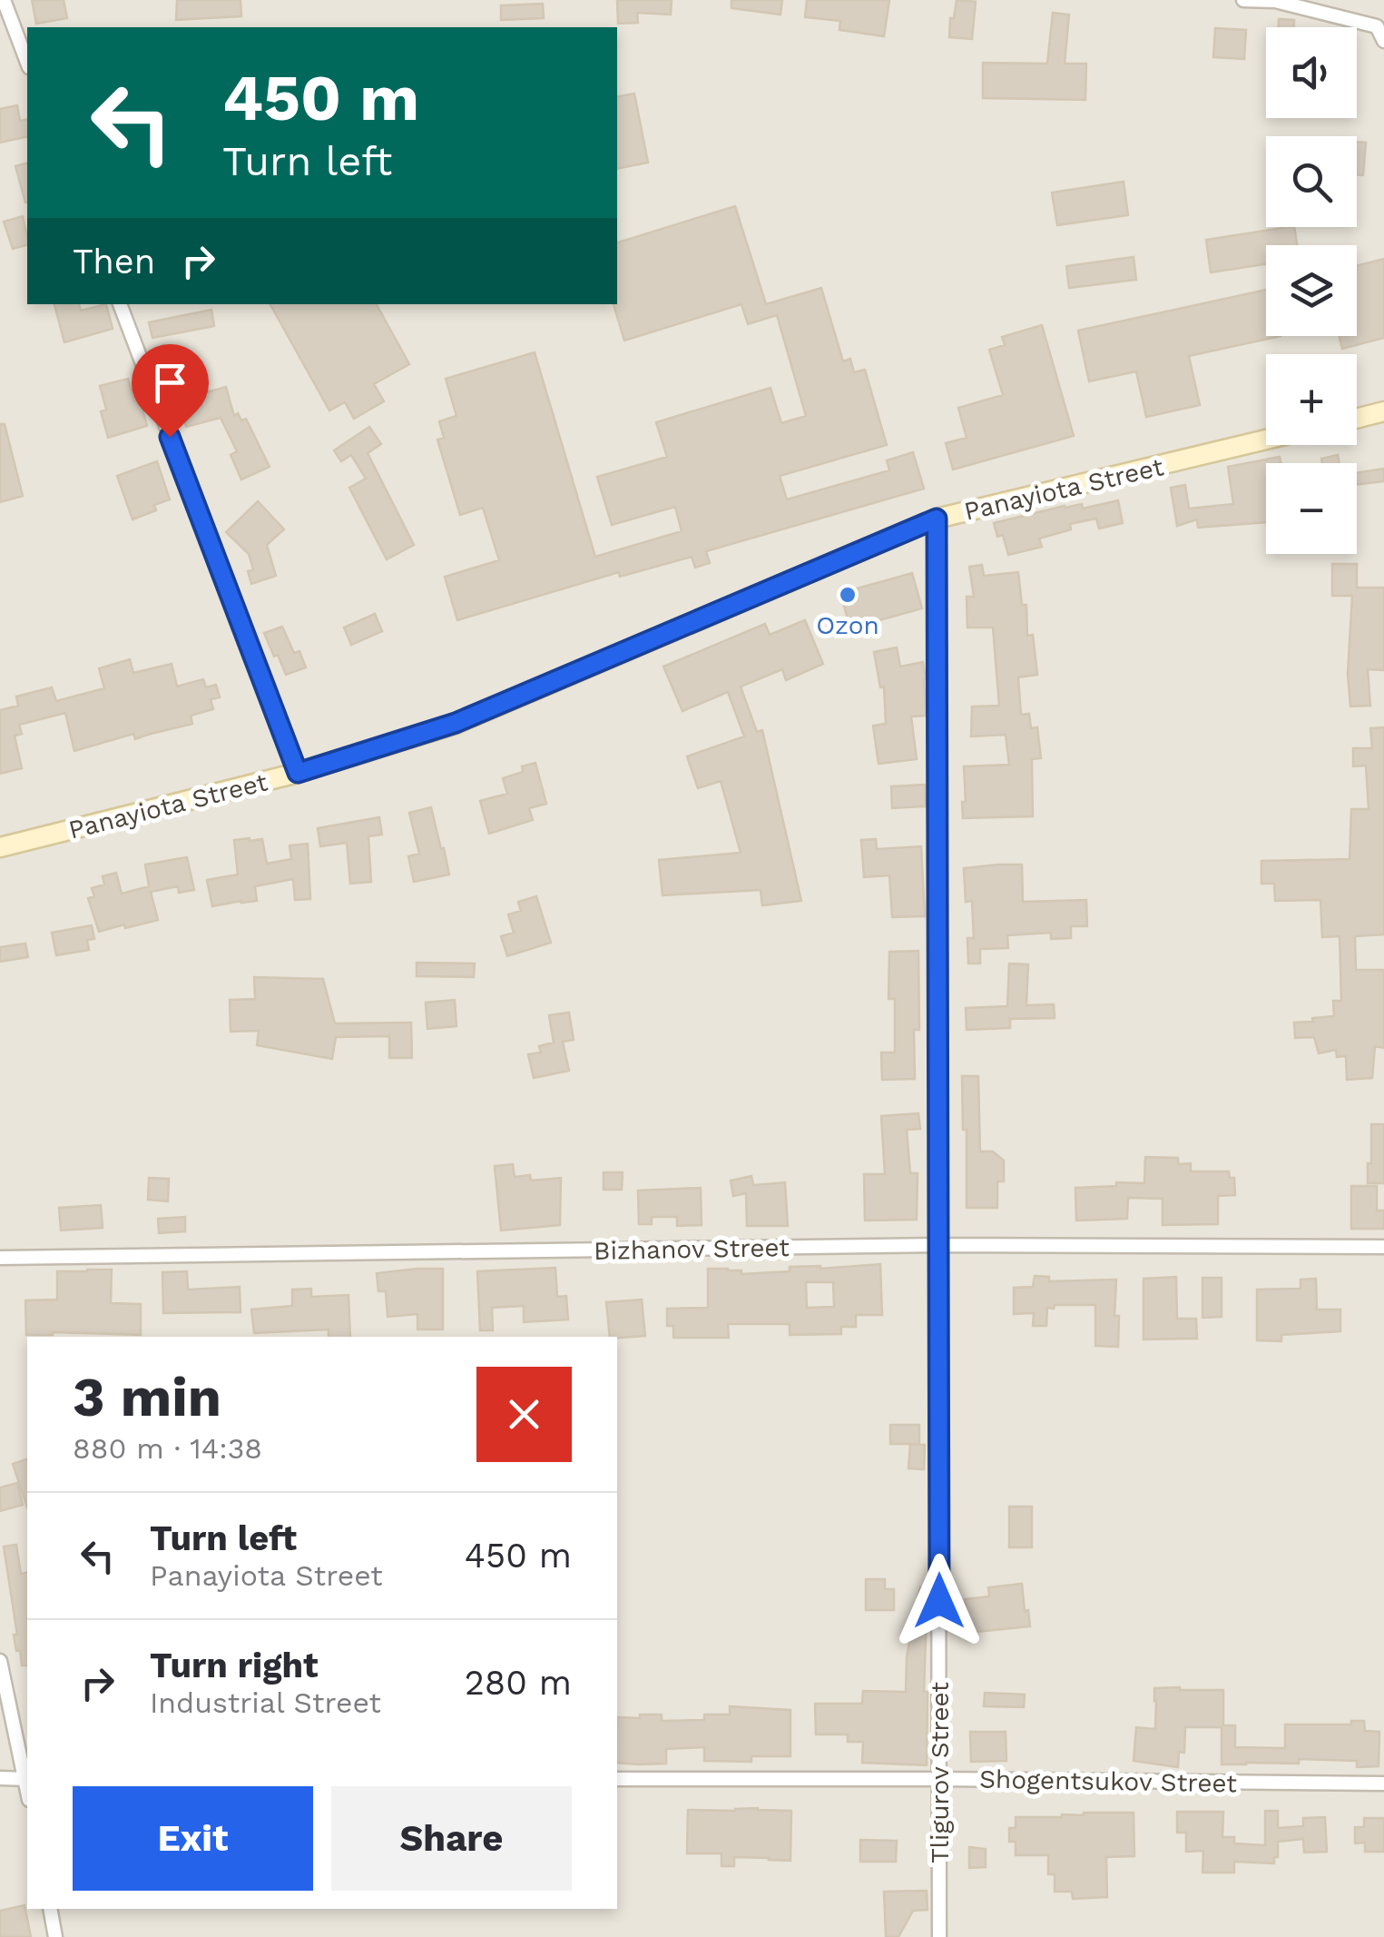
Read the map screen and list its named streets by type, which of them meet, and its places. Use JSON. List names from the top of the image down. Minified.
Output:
{"streets":{"street":["Panayiota Street","Bizhanov Street","Tligurov Street","Shogentsukov Street"]},"crossings":[["Panayiota Street","Tligurov Street"],["Bizhanov Street","Tligurov Street"],["Tligurov Street","Shogentsukov Street"]],"places":["Ozon"],"page":{"map_buttons":["+","−"],"turn":["450 m","Turn left"],"then":"Then","heading":["3 min","880 m · 14:38"],"list":[{"name":"Turn left","note":"Panayiota Street","value":"450 m"},{"name":"Turn right","note":"Industrial Street","value":"280 m"}],"buttons":["Exit","Share"]}}
